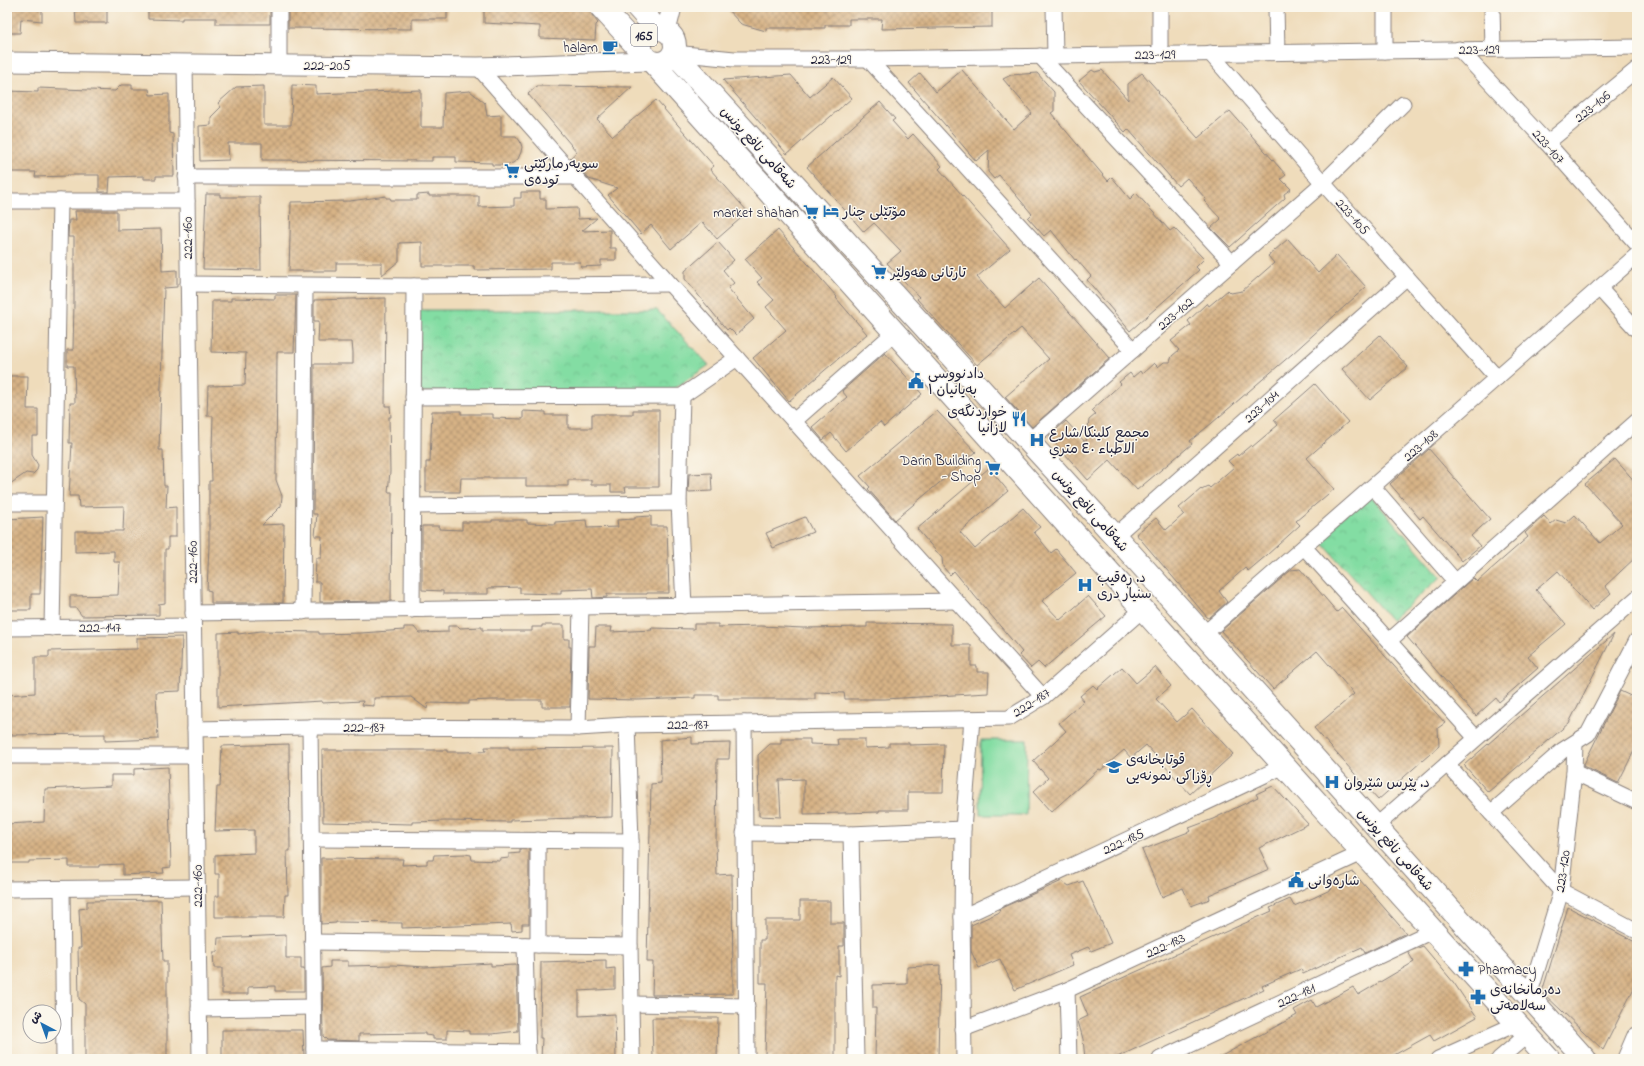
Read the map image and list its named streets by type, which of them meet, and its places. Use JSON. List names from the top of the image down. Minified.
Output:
{"streets":{"main road":["165","شەقامی نافع یونس"],"street":["223-129","222-205","223-106","223-107","223-105","222-160","223-102","223-104","223-108","222-147","222-187","222-185","223-120","222-183","222-181"]},"crossings":[["165","223-129"],["165","222-205"],["165","شەقامی نافع یونس"],["223-129","222-205"],["223-129","223-107"],["223-129","شەقامی نافع یونس"],["223-129","223-105"],["222-205","شەقامی نافع یونس"],["222-205","222-160"],["223-106","223-107"],["شەقامی نافع یونس","223-102"],["شەقامی نافع یونس","223-104"],["شەقامی نافع یونس","223-108"],["شەقامی نافع یونس","222-187"],["شەقامی نافع یونس","222-185"],["شەقامی نافع یونس","223-120"],["شەقامی نافع یونس","222-183"],["شەقامی نافع یونس","222-181"],["223-105","223-102"],["223-105","223-104"],["223-105","223-108"],["222-160","222-147"],["222-160","222-187"]],"places":{"cafe":["halam"],"supermarket":["سوپەرمارکێتی تودەی","market shahan","تارتانی هەولێر","Darin Building - Shop"],"hotel":["مۆتێلی چنار"],"public building":["دادنووسی بەیانیان ١","شارەوانی"],"restaurant":["خواردنگەی لازانیا"],"hospital":["مجمع كلينكا/شارع الاطباء ٤٠ متري","د. ڕەقیب سنیار دری","د. پێرس شێروان"],"school or university":["قوتابخانەی ڕۆزاکی نمونەیی"],"pharmacy":["Pharmacy","دەرمانخانەی سەلامەتی"]},"north":"top left"}
